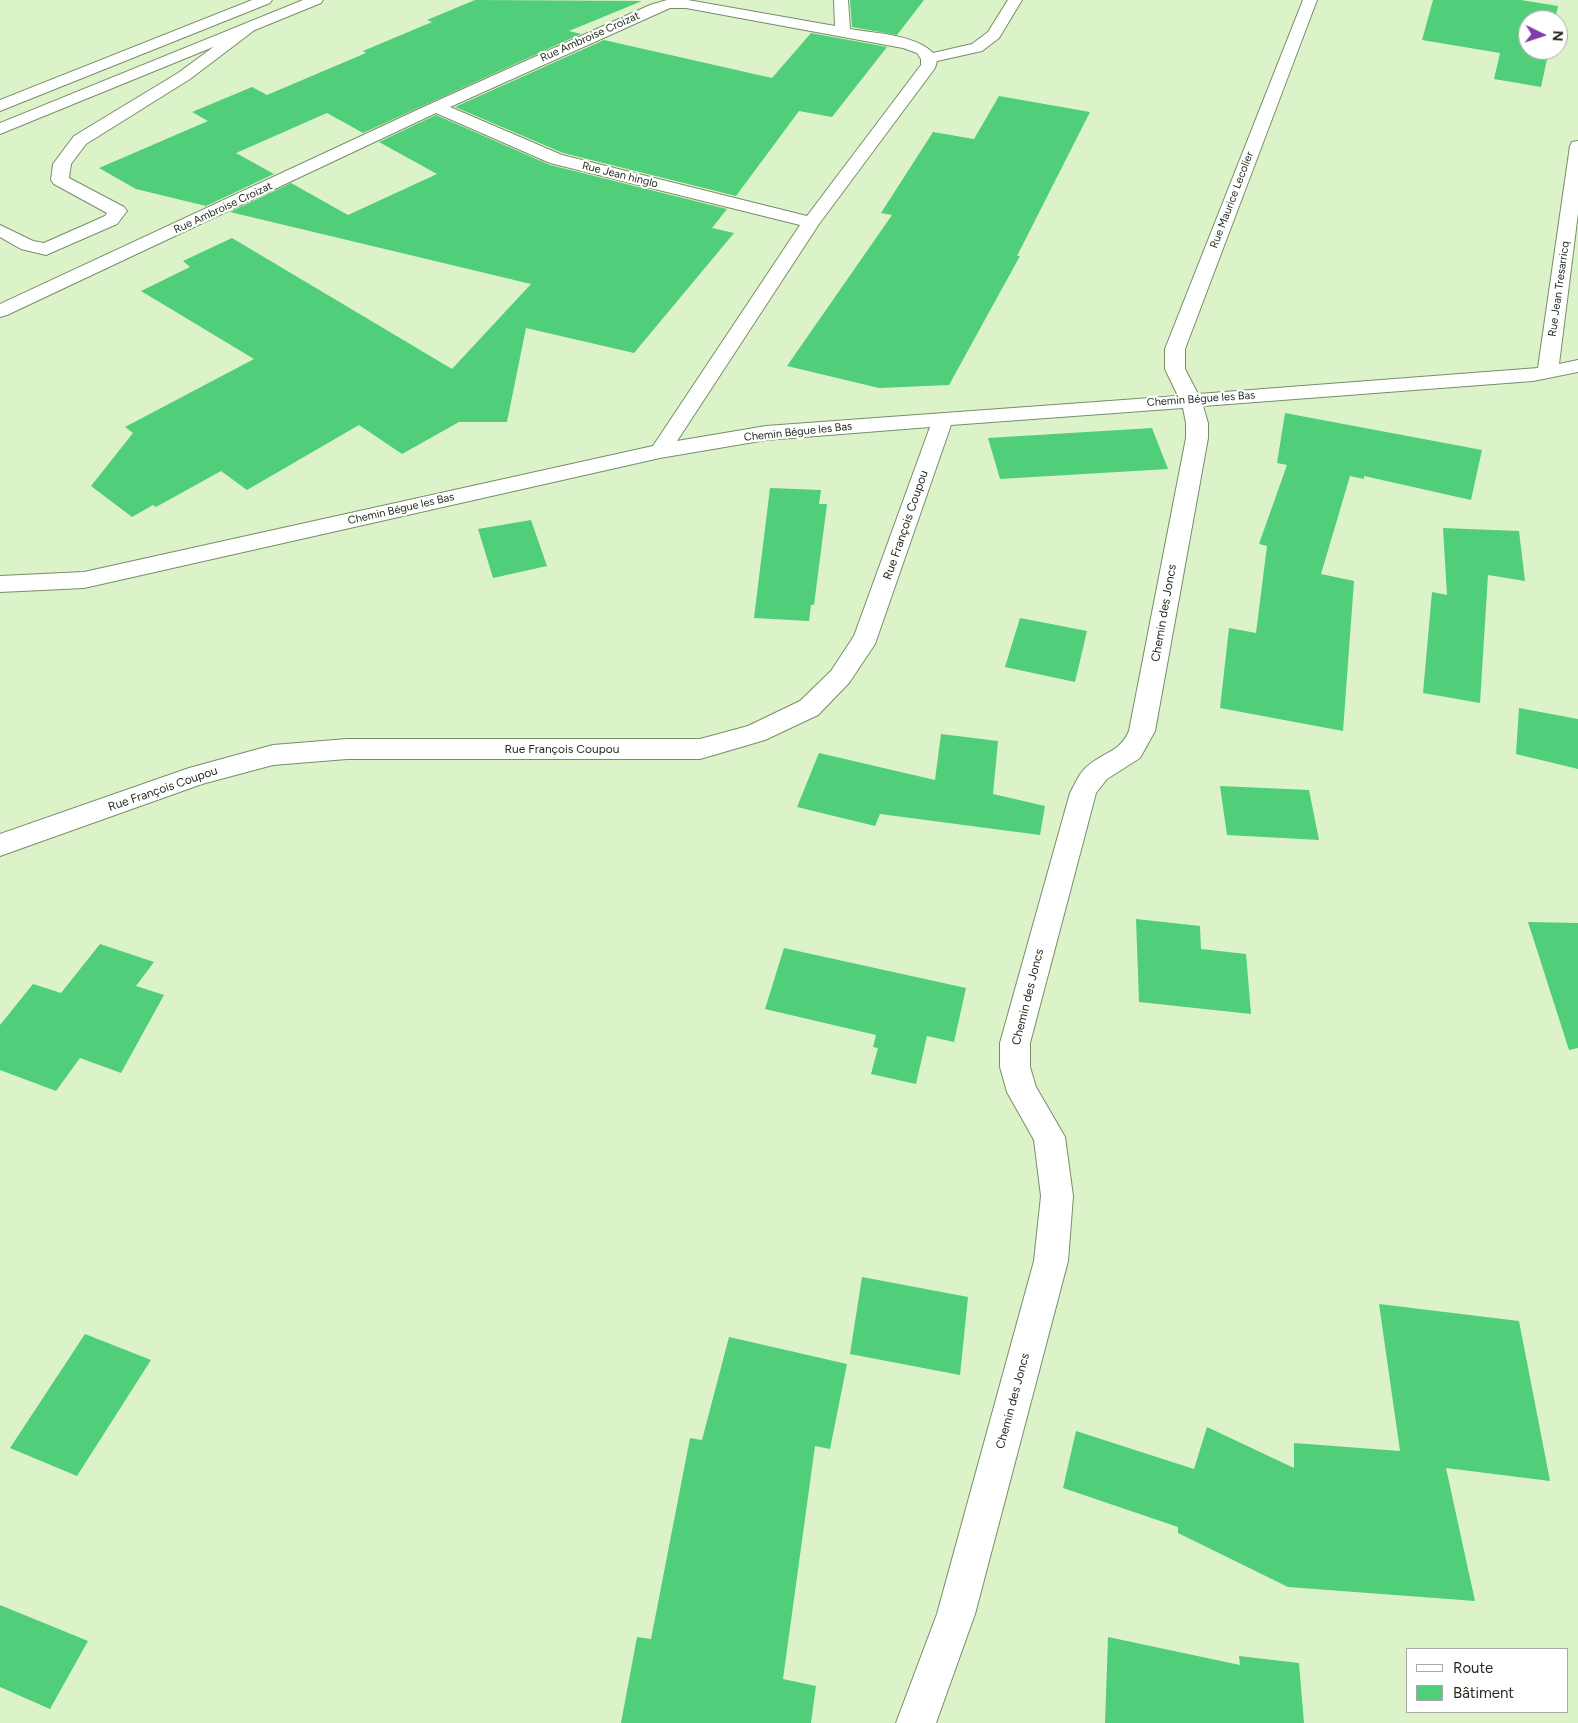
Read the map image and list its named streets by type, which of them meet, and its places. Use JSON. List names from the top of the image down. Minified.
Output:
{"streets":{"main road":["Rue Ambroise Croizat","Rue Jean hinglo","Rue Maurice Lecolier","Rue Jean Tresarricq","Chemin Bégue les Bas","Rue François Coupou","Chemin des Joncs"]},"crossings":[["Rue Ambroise Croizat","Rue Jean hinglo"],["Rue Maurice Lecolier","Chemin Bégue les Bas"],["Rue Maurice Lecolier","Chemin des Joncs"],["Rue Jean Tresarricq","Chemin Bégue les Bas"],["Chemin Bégue les Bas","Rue François Coupou"],["Chemin Bégue les Bas","Chemin des Joncs"]],"legend":["Route","Bâtiment"],"north":"right"}
